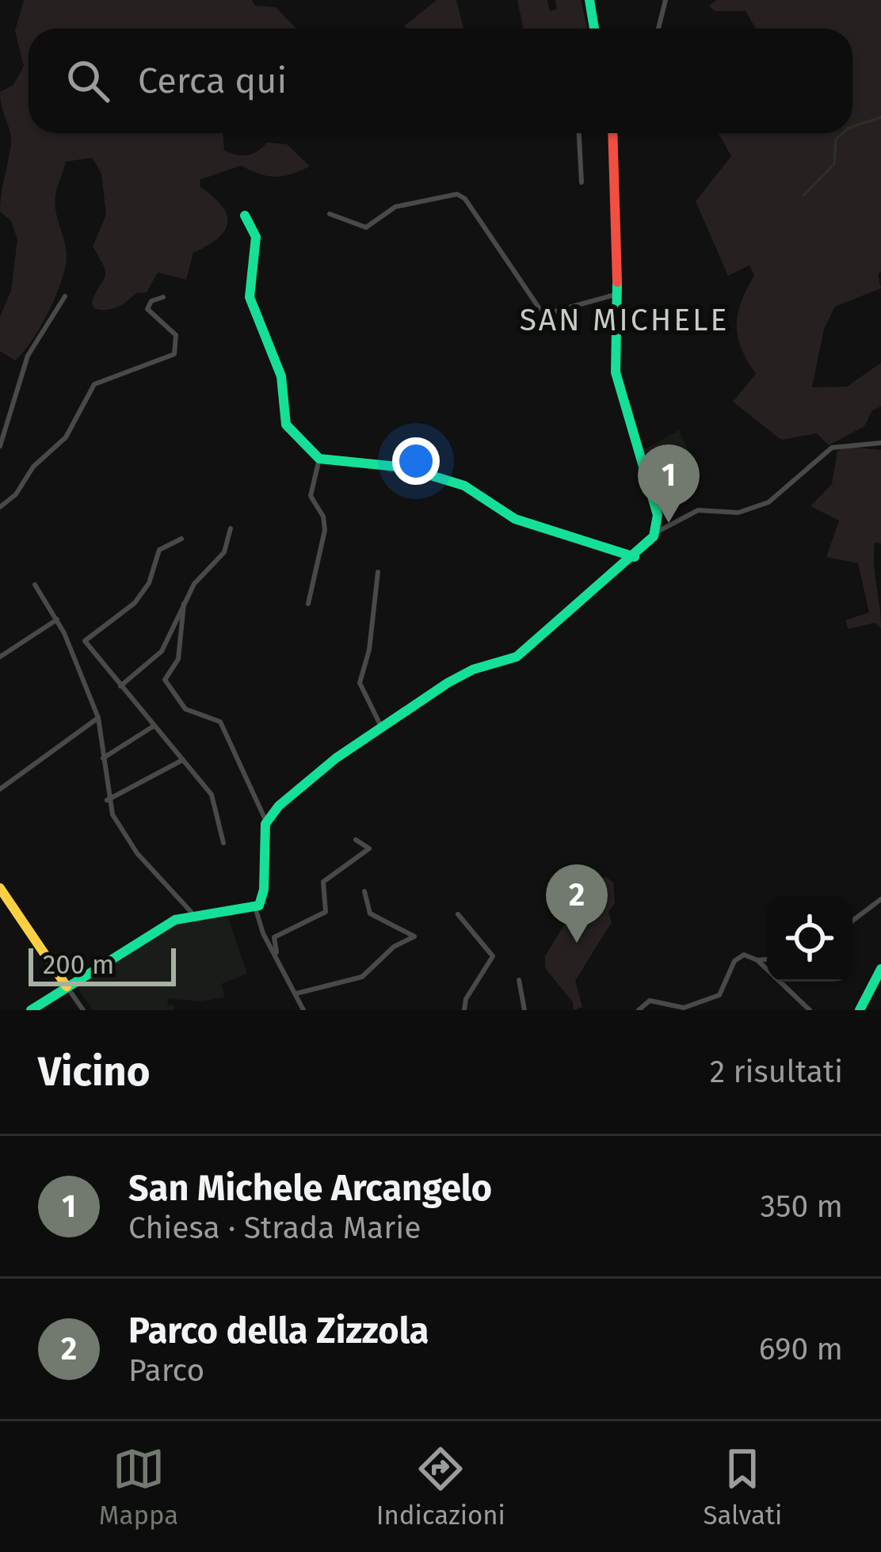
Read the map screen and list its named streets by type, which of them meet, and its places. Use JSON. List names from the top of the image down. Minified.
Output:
{"districts":["SAN MICHELE"],"scale_bar":"200 m","page":{"search":"Cerca qui","pins":["1","2"],"scale":"200 m","heading":["Vicino","2 risultati"],"list":[{"mark":"1","name":"San Michele Arcangelo","note":"Chiesa · Strada Marie","value":"350 m"},{"mark":"2","name":"Parco della Zizzola","note":"Parco","value":"690 m"}],"nav":["Mappa","Indicazioni","Salvati"]}}
